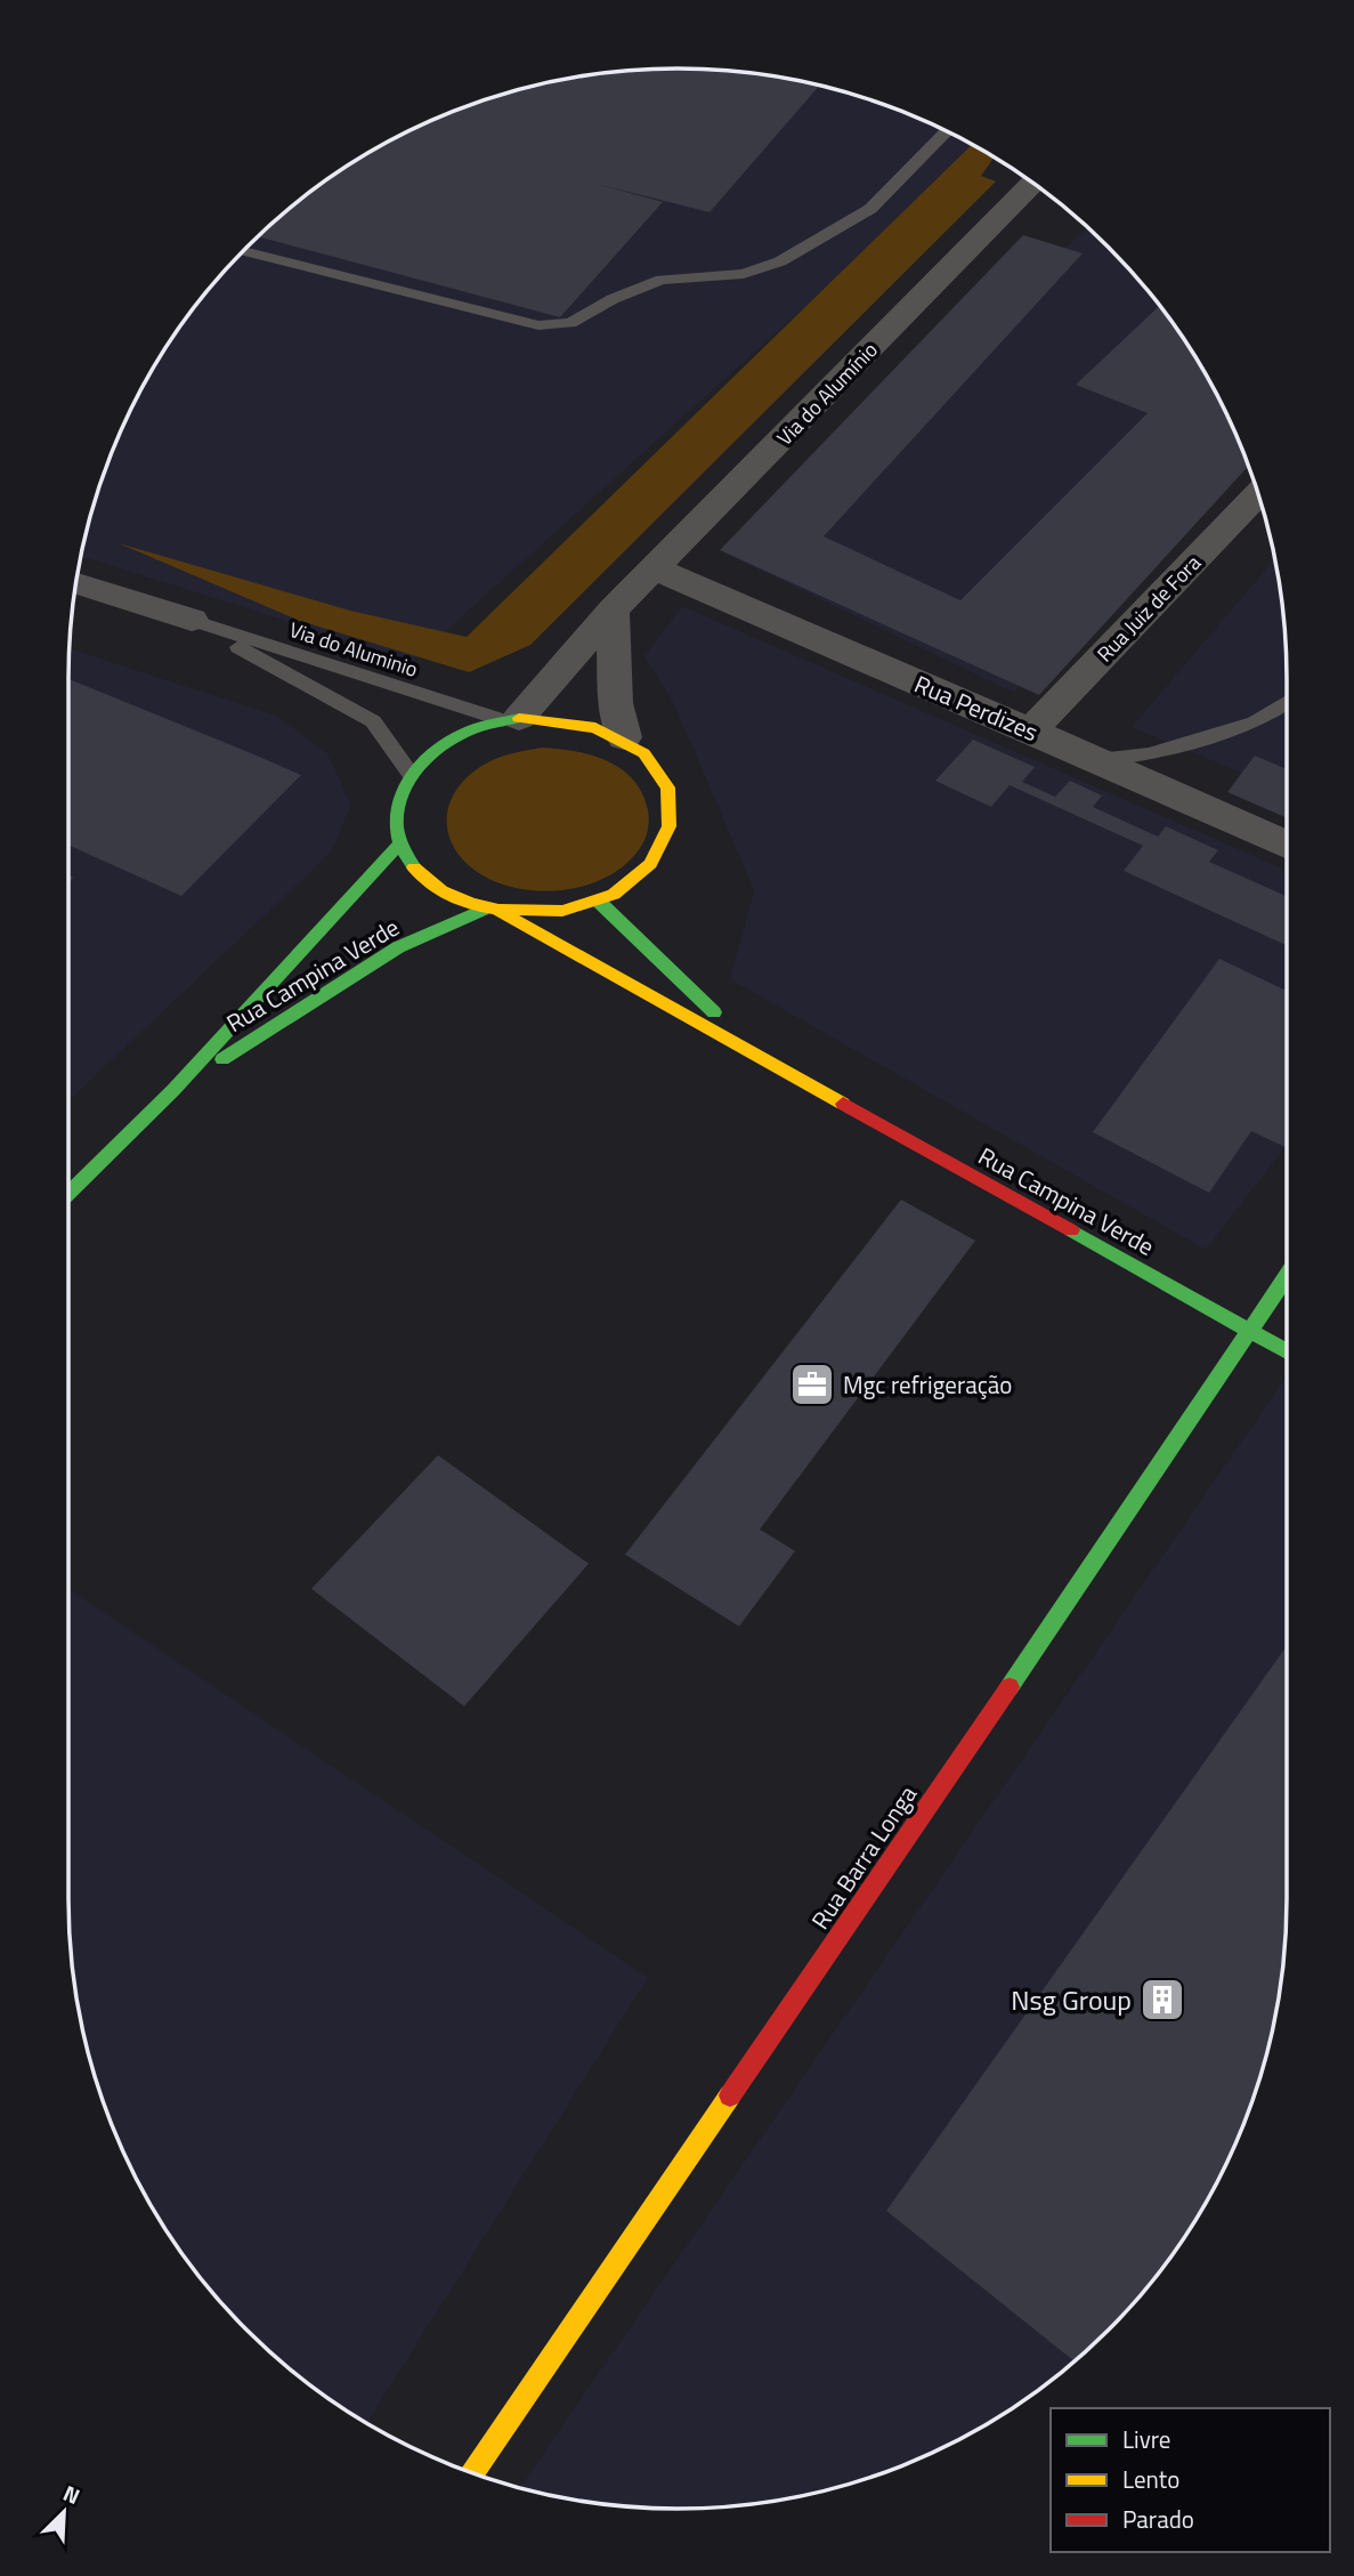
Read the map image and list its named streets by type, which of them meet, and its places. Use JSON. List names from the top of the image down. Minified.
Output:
{"streets":{"main road":["Rua Campina Verde","Rua Barra Longa"],"street":["Via do Alumínio","Rua Juiz de Fora","Rua Perdizes"],"lane":["Via do Aluminio"]},"crossings":[["Via do Alumínio","Via do Aluminio"],["Via do Alumínio","Rua Perdizes"],["Via do Alumínio","Rua Campina Verde"],["Rua Juiz de Fora","Rua Perdizes"],["Via do Aluminio","Rua Campina Verde"],["Rua Campina Verde","Rua Barra Longa"]],"places":{"office":["Mgc refrigeração"],"building":["Nsg Group"]},"legend":["Livre","Lento","Parado"],"north":"top right"}
